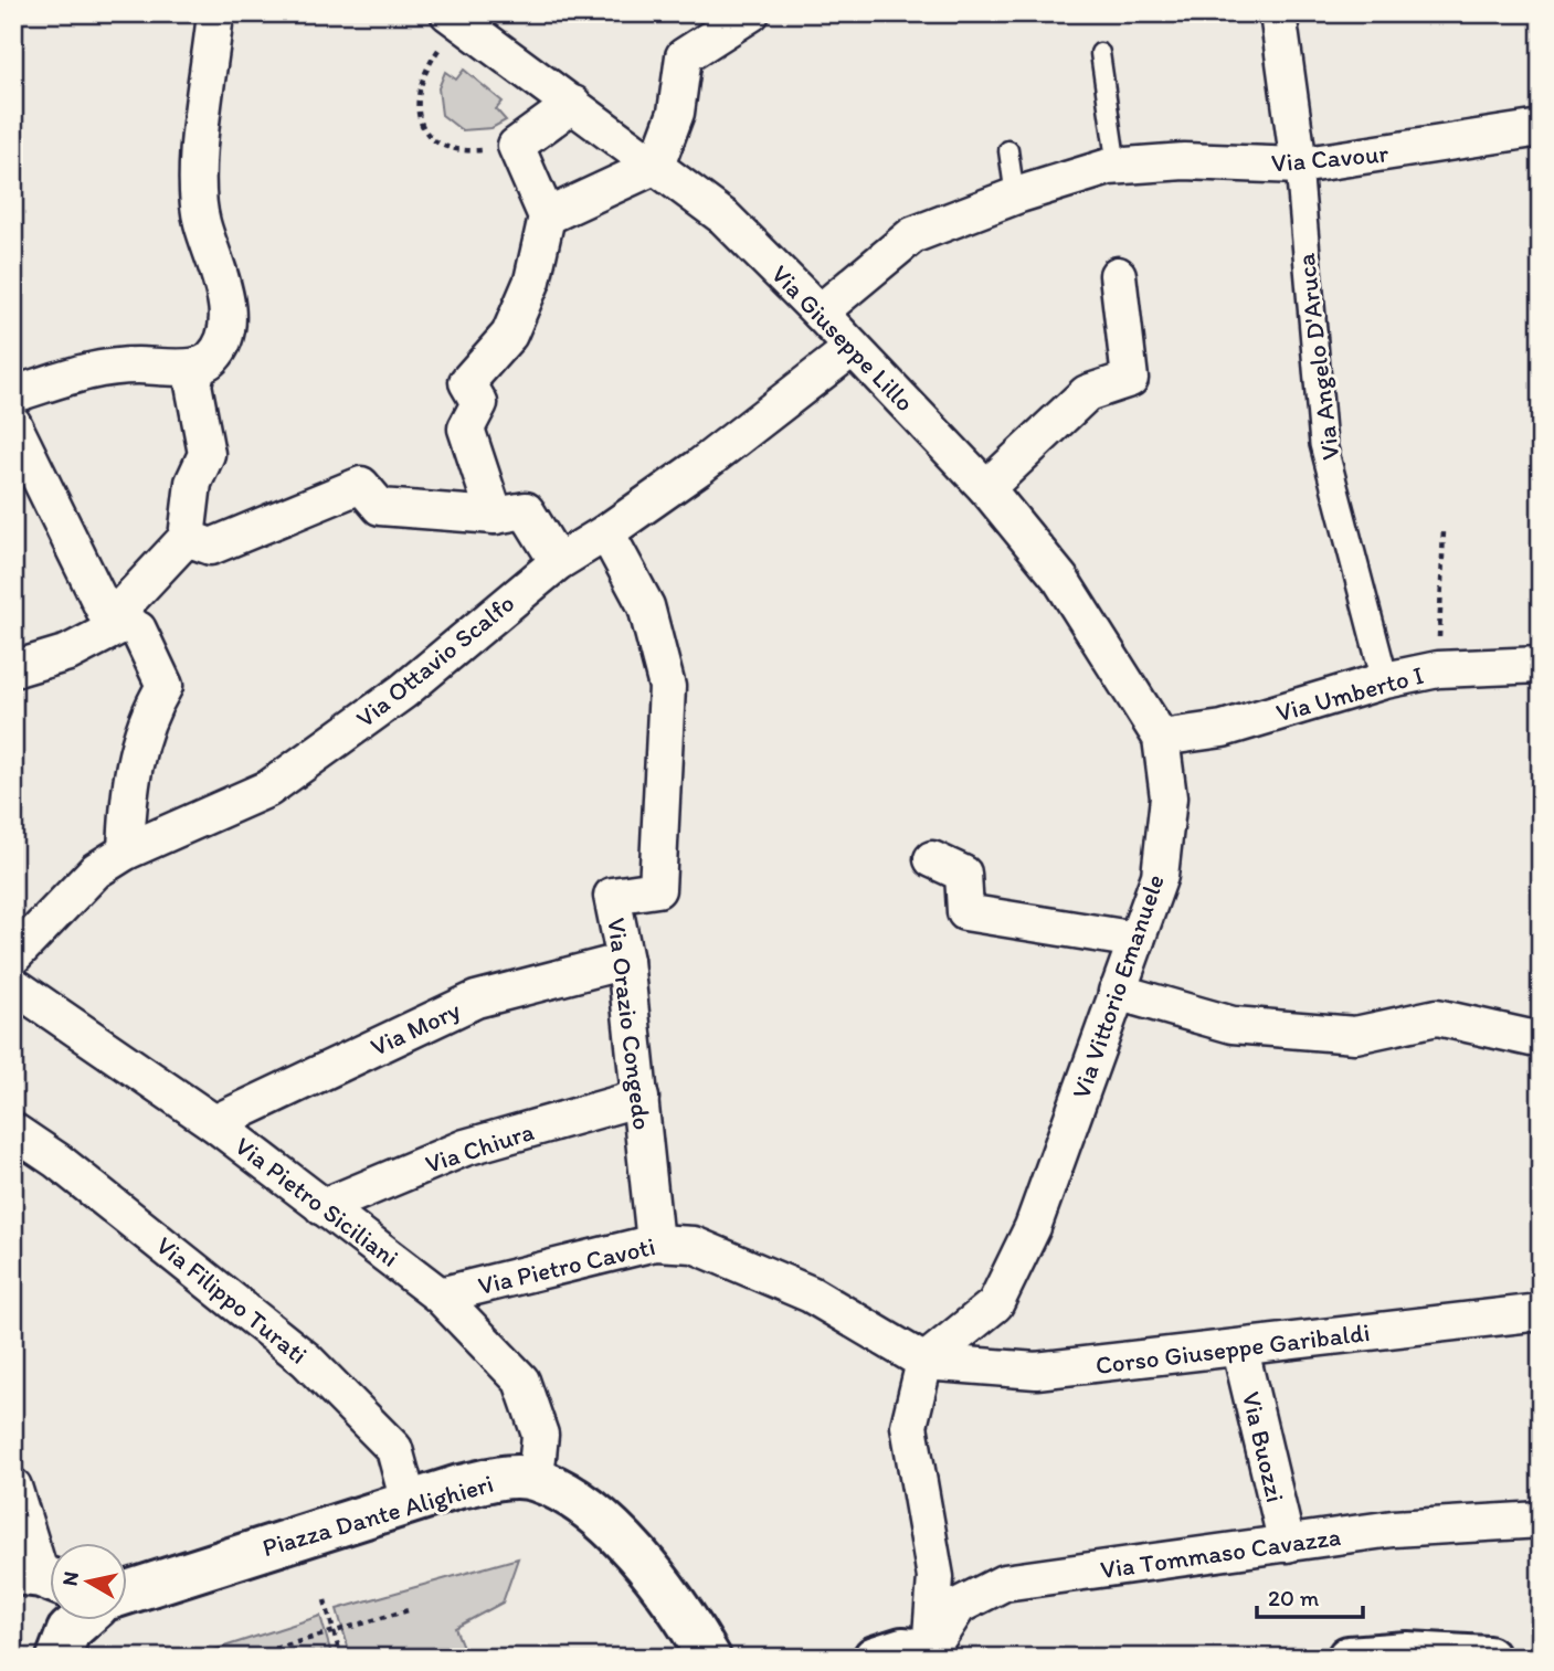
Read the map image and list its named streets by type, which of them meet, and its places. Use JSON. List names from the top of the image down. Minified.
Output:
{"streets":{"main road":["Piazza Dante Alighieri"],"street":["Via Cavour","Via Giuseppe Lillo","Via Angelo D'Aruca","Via Ottavio Scalfo","Via Umberto I","Via Vittorio Emanuele","Via Orazio Congedo","Via Mory","Via Chiura","Via Pietro Siciliani","Via Pietro Cavoti","Via Filippo Turati","Corso Giuseppe Garibaldi","Via Buozzi","Via Tommaso Cavazza"]},"crossings":[["Via Cavour","Via Giuseppe Lillo"],["Via Cavour","Via Angelo D'Aruca"],["Via Giuseppe Lillo","Via Ottavio Scalfo"],["Via Giuseppe Lillo","Via Umberto I"],["Via Giuseppe Lillo","Via Vittorio Emanuele"],["Via Angelo D'Aruca","Via Umberto I"],["Via Ottavio Scalfo","Via Orazio Congedo"],["Via Umberto I","Via Vittorio Emanuele"],["Via Vittorio Emanuele","Via Pietro Cavoti"],["Via Vittorio Emanuele","Corso Giuseppe Garibaldi"],["Via Orazio Congedo","Via Mory"],["Via Orazio Congedo","Via Chiura"],["Via Orazio Congedo","Via Pietro Cavoti"],["Via Mory","Via Pietro Siciliani"],["Via Chiura","Via Pietro Siciliani"],["Via Pietro Siciliani","Via Pietro Cavoti"],["Via Pietro Siciliani","Piazza Dante Alighieri"],["Via Pietro Cavoti","Corso Giuseppe Garibaldi"],["Via Filippo Turati","Piazza Dante Alighieri"],["Corso Giuseppe Garibaldi","Via Buozzi"],["Via Buozzi","Via Tommaso Cavazza"]],"scale_bar":"20 m","north":"left"}
